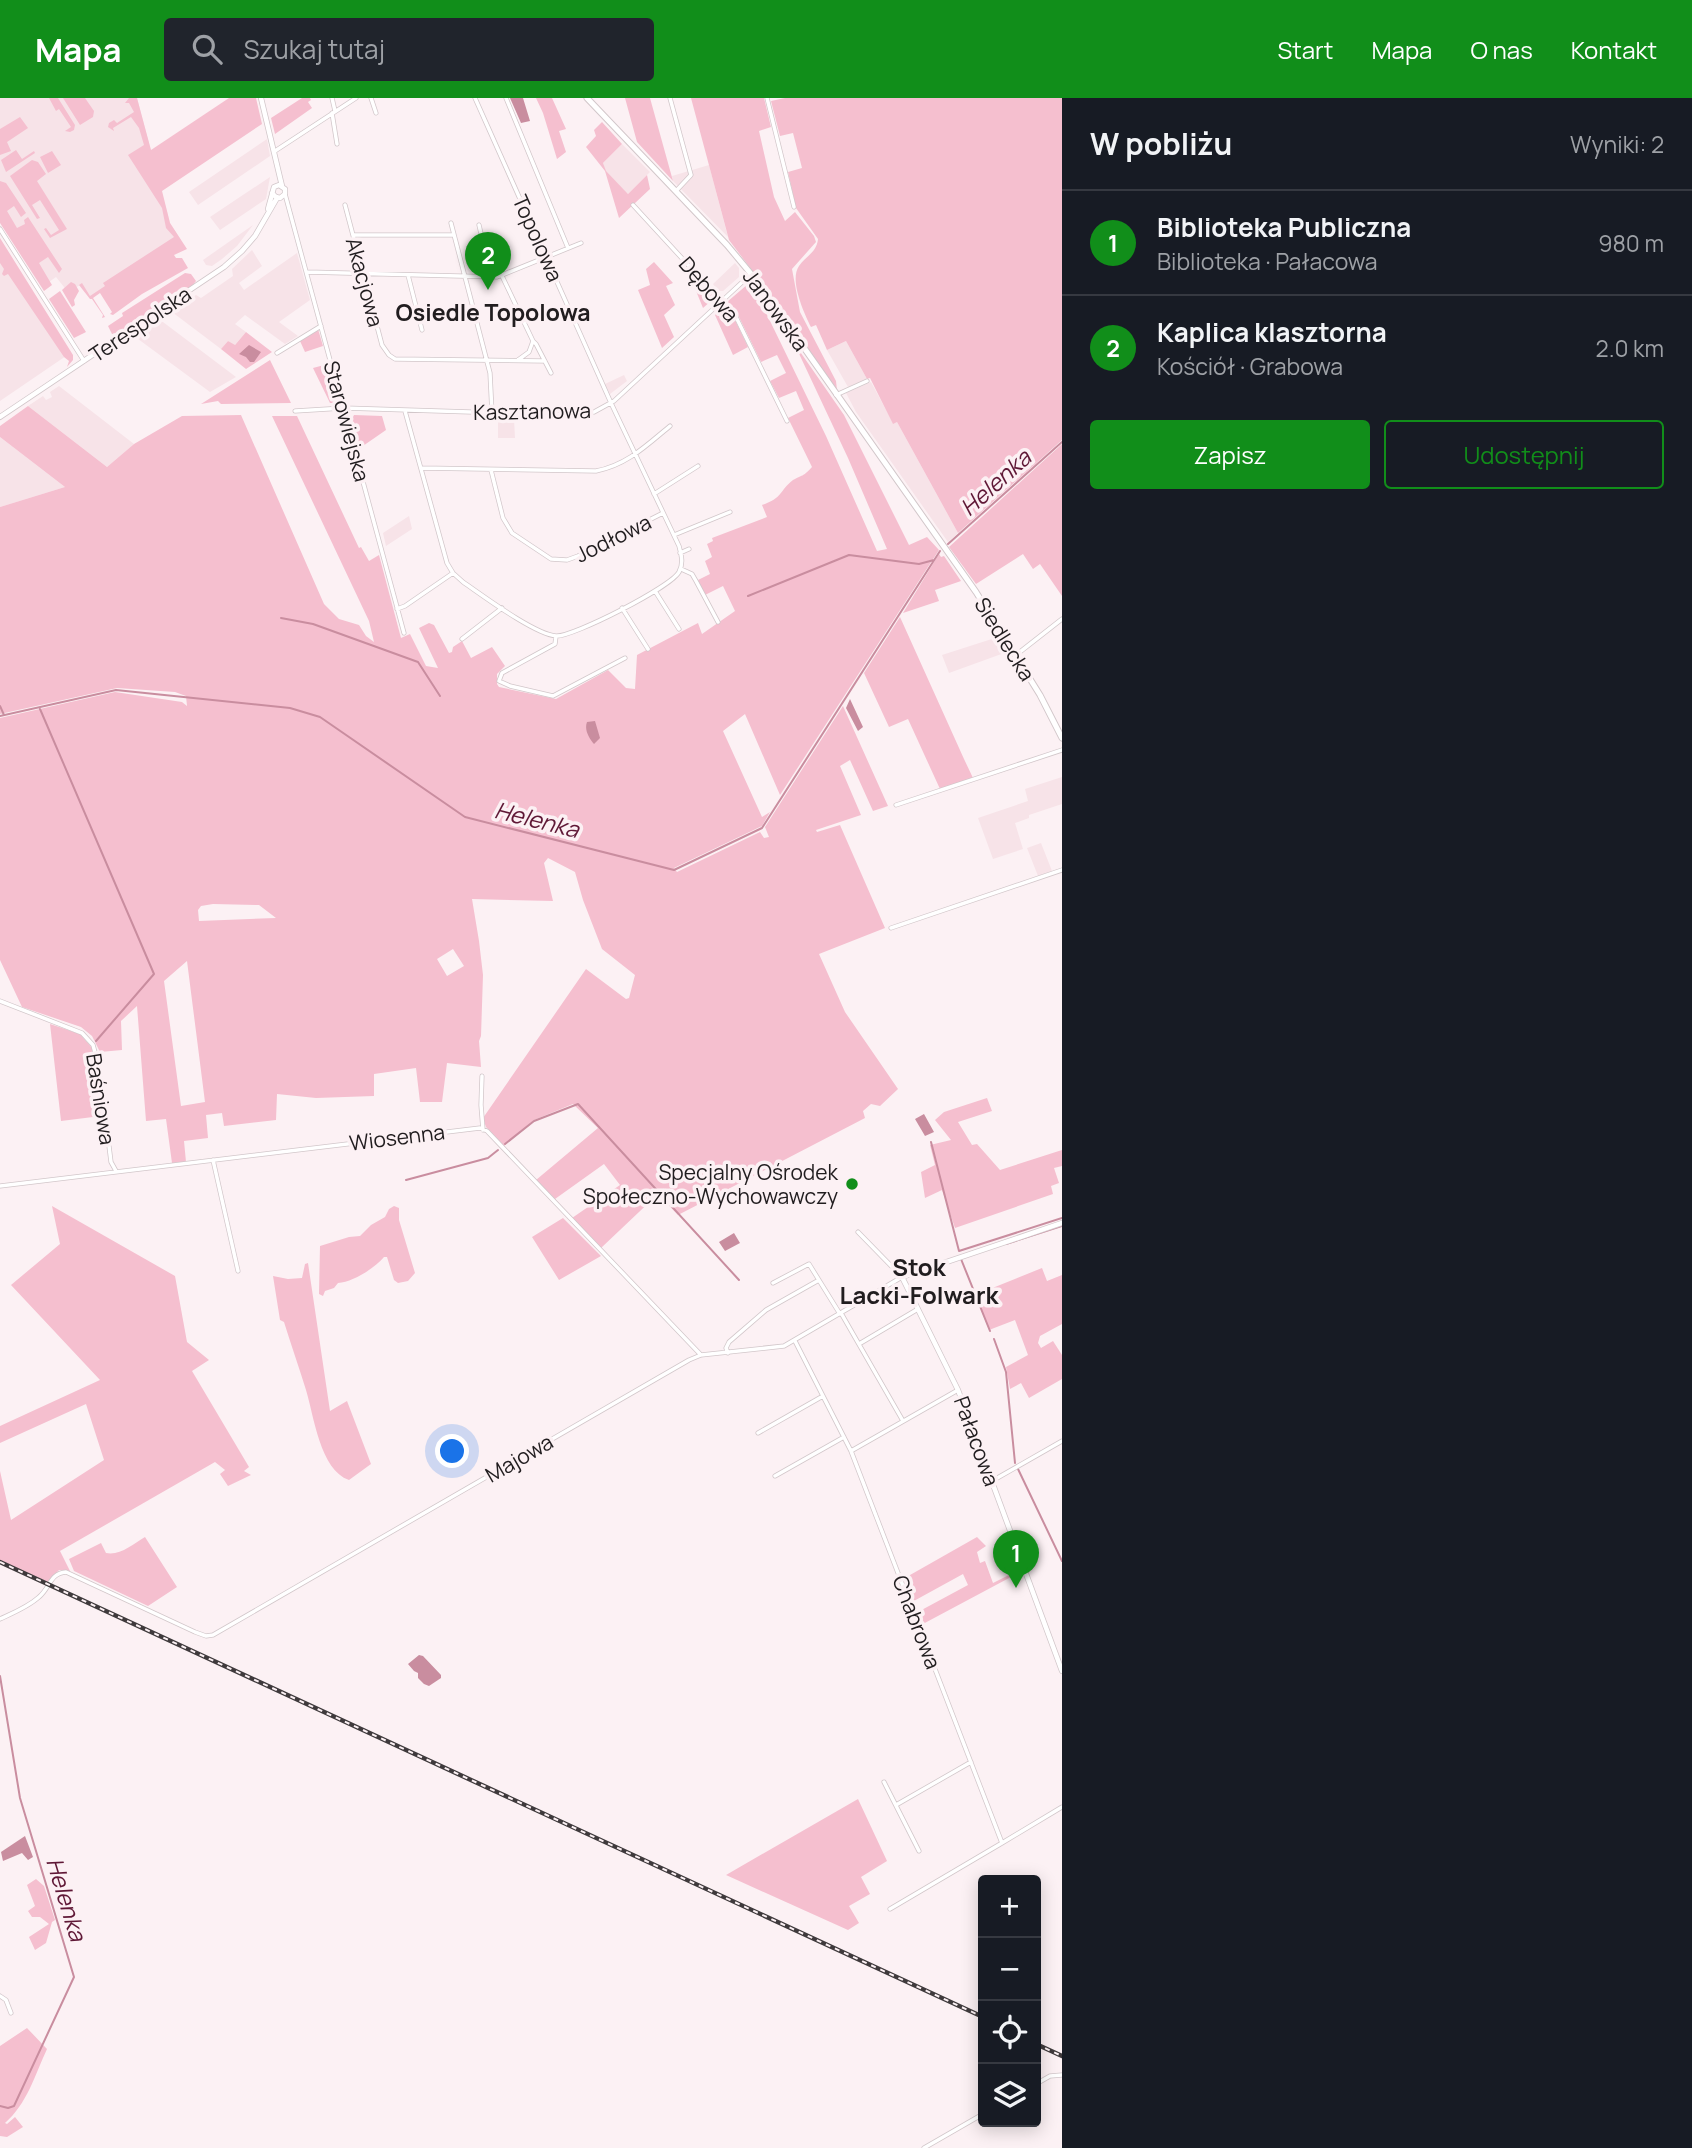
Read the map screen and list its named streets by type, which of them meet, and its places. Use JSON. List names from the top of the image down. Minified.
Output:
{"streets":{"main road":["Janowska","Siedlecka"],"street":["Topolowa","Akacjowa","Dębowa","Terespolska","Kasztanowa","Starowiejska","Jodłowa","Baśniowa","Wiosenna","Pałacowa","Majowa","Chabrowa"]},"crossings":[["Topolowa","Kasztanowa"],["Topolowa","Jodłowa"],["Dębowa","Kasztanowa"],["Janowska","Kasztanowa"],["Janowska","Siedlecka"],["Terespolska","Starowiejska"],["Kasztanowa","Starowiejska"],["Baśniowa","Wiosenna"],["Pałacowa","Majowa"],["Majowa","Chabrowa"]],"districts":["Osiedle Topolowa","Stok Lacki-Folwark"],"water":["Helenka"],"places":["Specjalny Ośrodek Społeczno-Wychowawczy"],"page":{"header":"Mapa","search":"Szukaj tutaj","nav":["Start","Mapa","O nas","Kontakt"],"heading":["W pobliżu","Wyniki: 2"],"list":[{"mark":"1","name":"Biblioteka Publiczna","note":"Biblioteka · Pałacowa","value":"980 m"},{"mark":"2","name":"Kaplica klasztorna","note":"Kościół · Grabowa","value":"2.0 km"}],"pins":["2","1"],"buttons":["Zapisz","Udostępnij"],"map_buttons":["+","−"]}}
